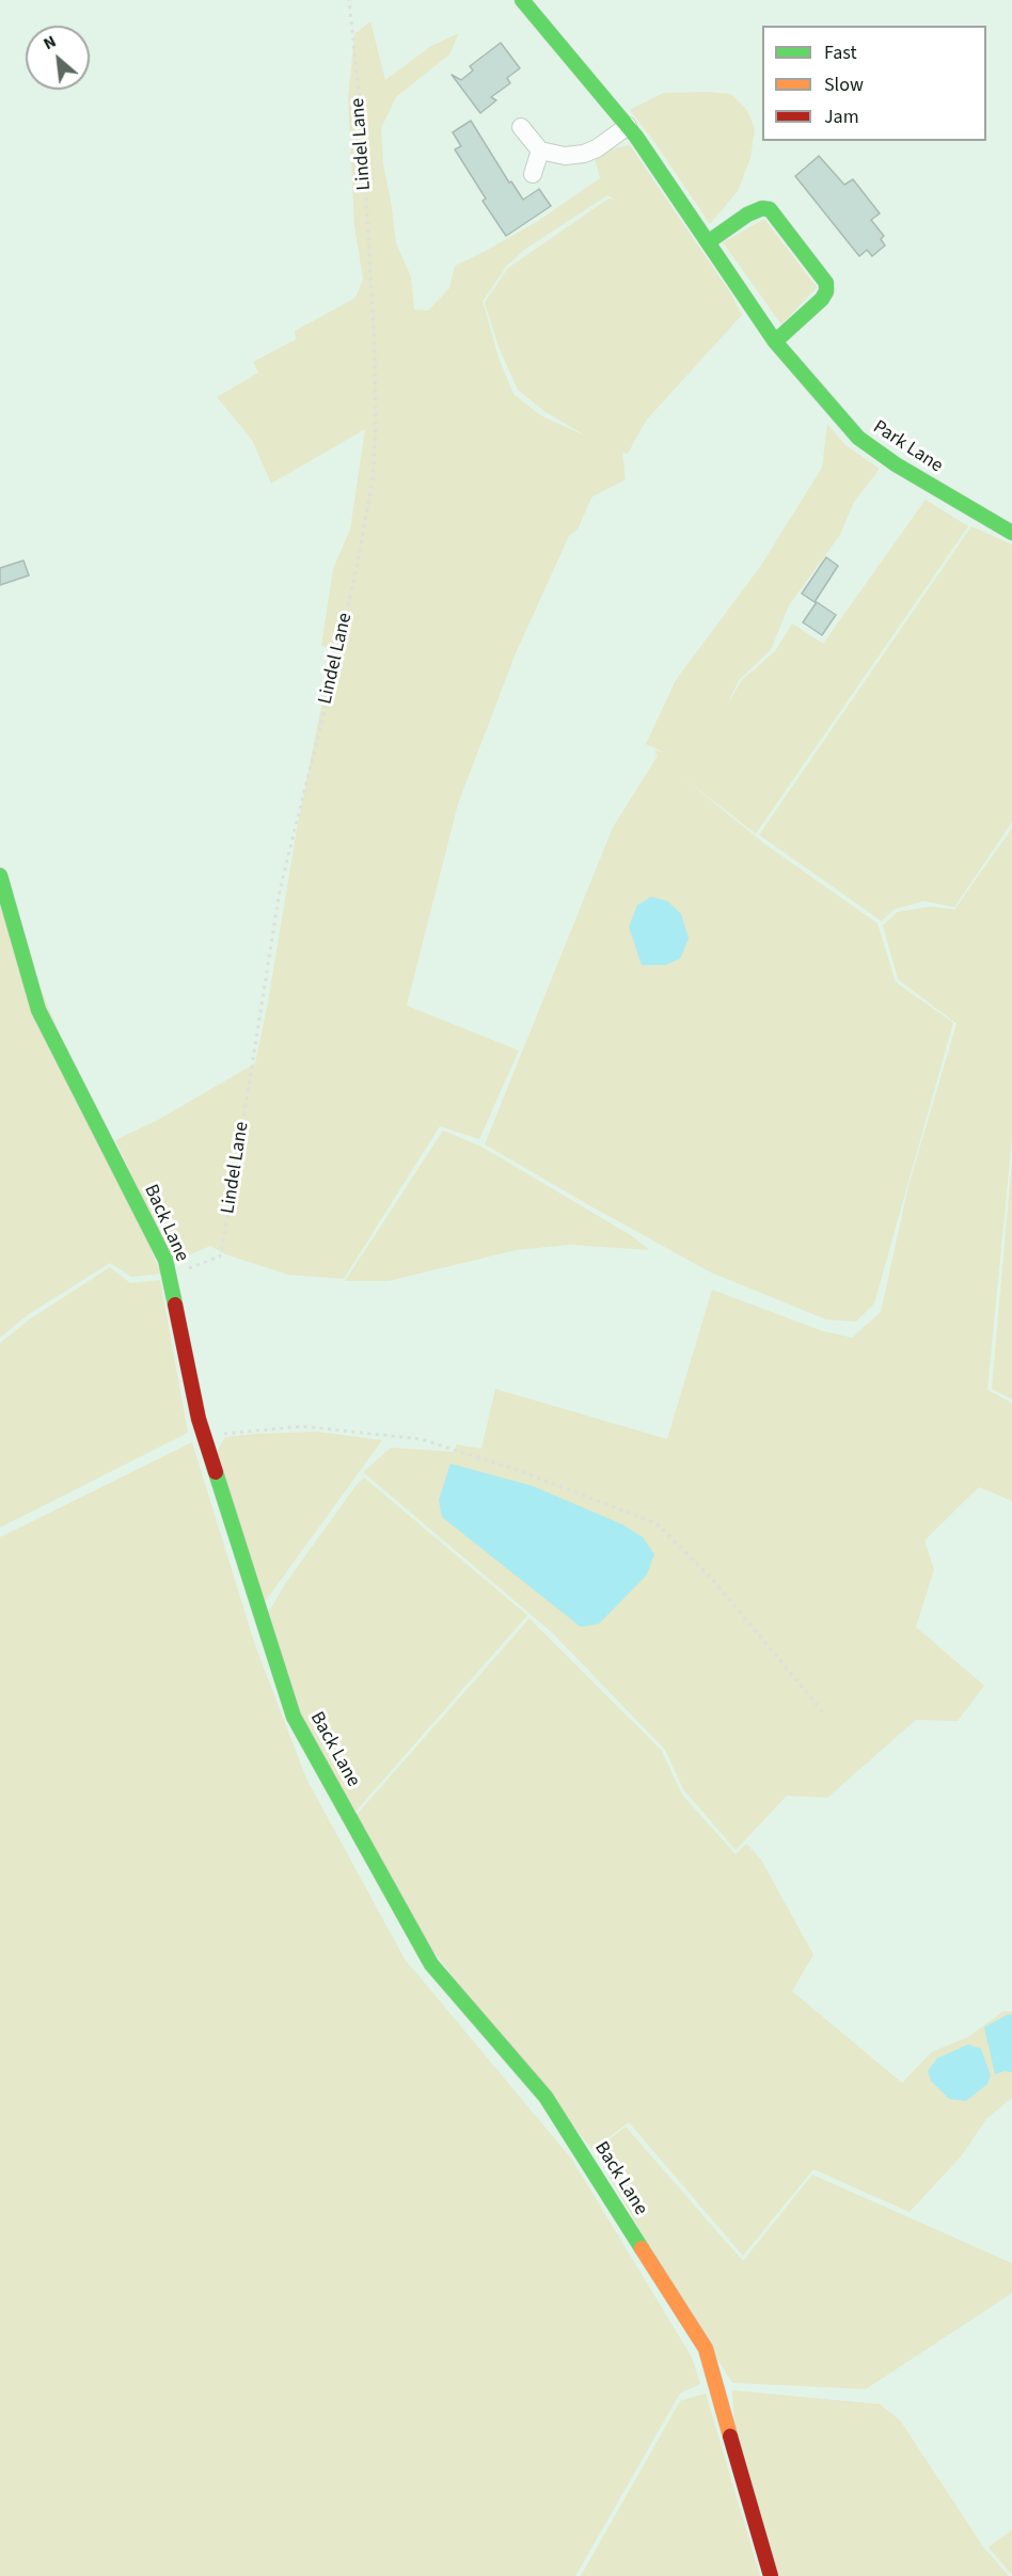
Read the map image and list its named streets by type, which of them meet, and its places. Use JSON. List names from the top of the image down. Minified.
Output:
{"streets":{"street":["Park Lane","Back Lane"],"path":["Lindel Lane"]},"crossings":[["Lindel Lane","Back Lane"]],"legend":["Fast","Slow","Jam"],"north":"top left"}
